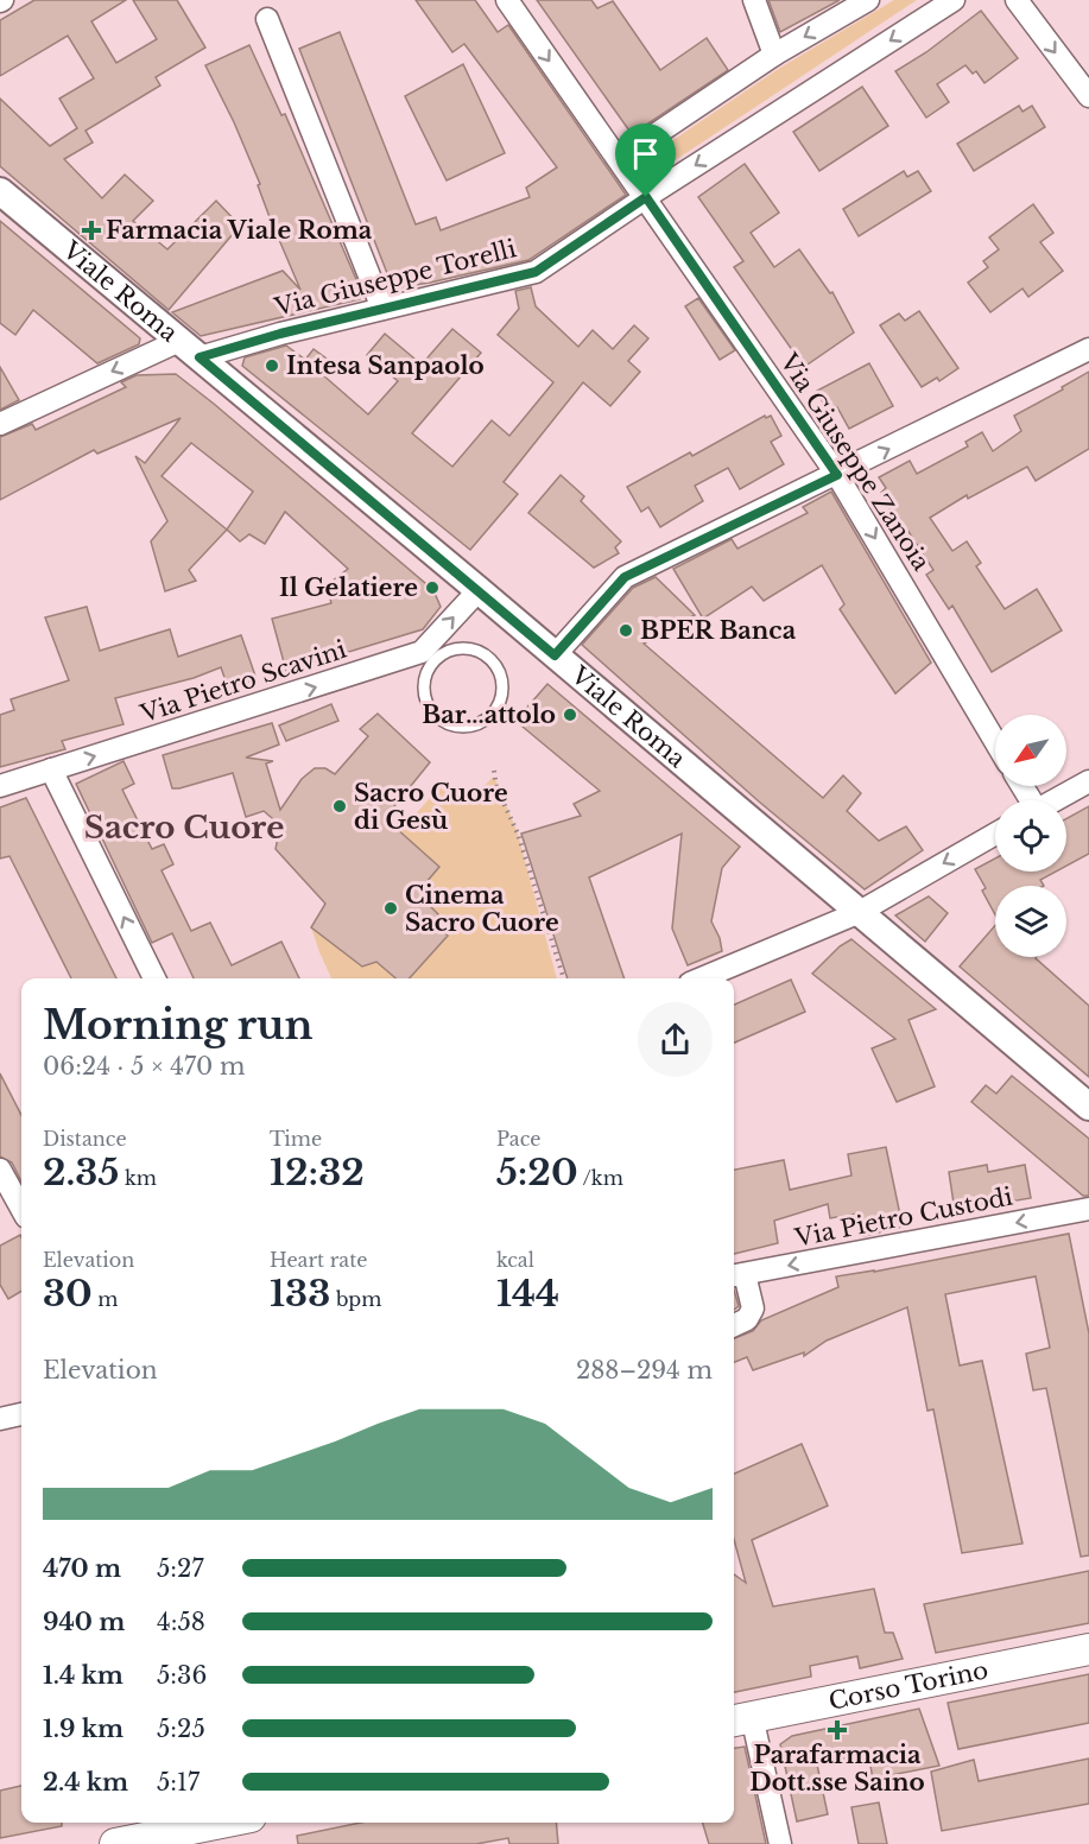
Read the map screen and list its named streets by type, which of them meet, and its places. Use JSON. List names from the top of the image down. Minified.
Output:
{"streets":{"main road":["Corso Torino"],"street":["Via Giuseppe Torelli","Viale Roma","Via Giuseppe Zanoia","Via Pietro Scavini","Via Pietro Custodi"]},"crossings":[["Via Giuseppe Torelli","Viale Roma"],["Via Giuseppe Torelli","Via Giuseppe Zanoia"],["Viale Roma","Via Pietro Scavini"]],"one_way":["Via Giuseppe Zanoia","Via Pietro Scavini","Via Pietro Custodi"],"districts":["Sacro Cuore"],"places":{"health":["Farmacia Viale Roma","Parafarmacia Dott.sse Saino"],"other":["Intesa Sanpaolo","Il Gelatiere","BPER Banca","Bar...attolo","Sacro Cuore di Gesù","Cinema Sacro Cuore"]},"north":"bottom left","page":{"heading":["Morning run","06:24 · 5 × 470 m"],"stats":[["Distance","2.35 km"],["Time","12:32"],["Pace","5:20 /km"],["Elevation","30 m"],["Heart rate","133 bpm"],["kcal","144"]],"chart":["Elevation","288–294 m"],"list":[{"name":"470 m","note":"5:27"},{"name":"940 m","note":"4:58"},{"name":"1.4 km","note":"5:36"},{"name":"1.9 km","note":"5:25"},{"name":"2.4 km","note":"5:17"}]}}
